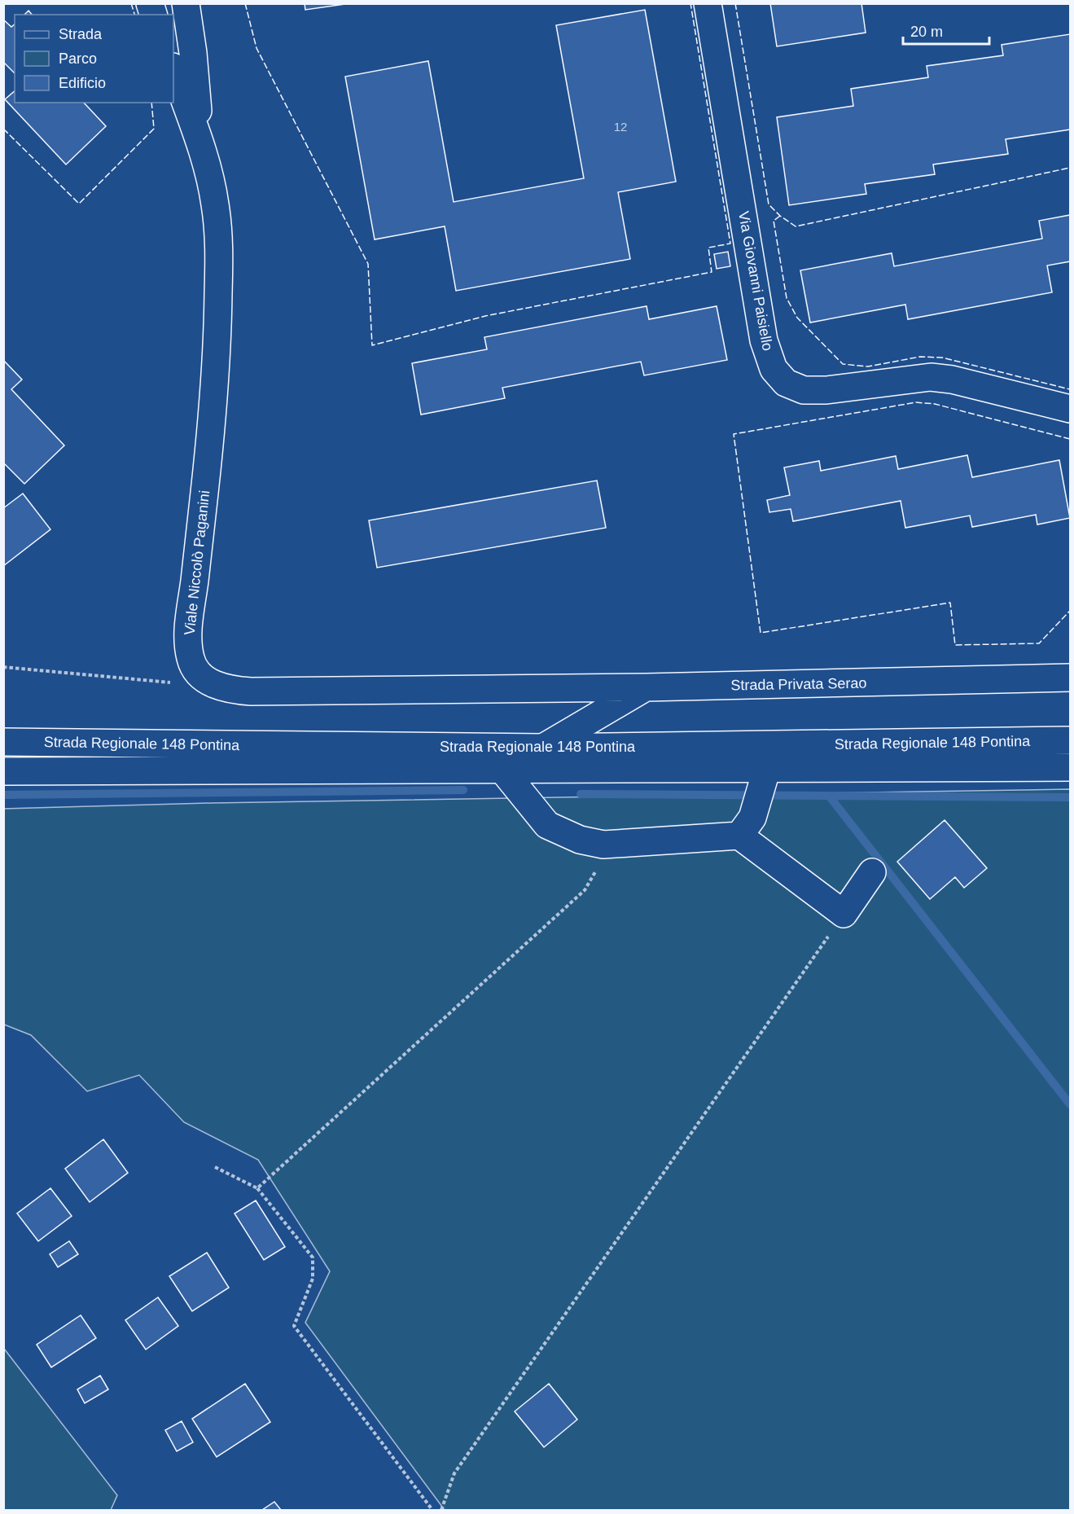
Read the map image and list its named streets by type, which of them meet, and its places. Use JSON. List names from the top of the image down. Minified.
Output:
{"streets":{"street":["Via Giovanni Paisiello","Viale Niccolò Paganini","Strada Privata Serao","Strada Regionale 148 Pontina"]},"crossings":[["Strada Privata Serao","Strada Regionale 148 Pontina"]],"house_numbers":["12"],"legend":["Strada","Parco","Edificio"],"scale_bar":"20 m"}
